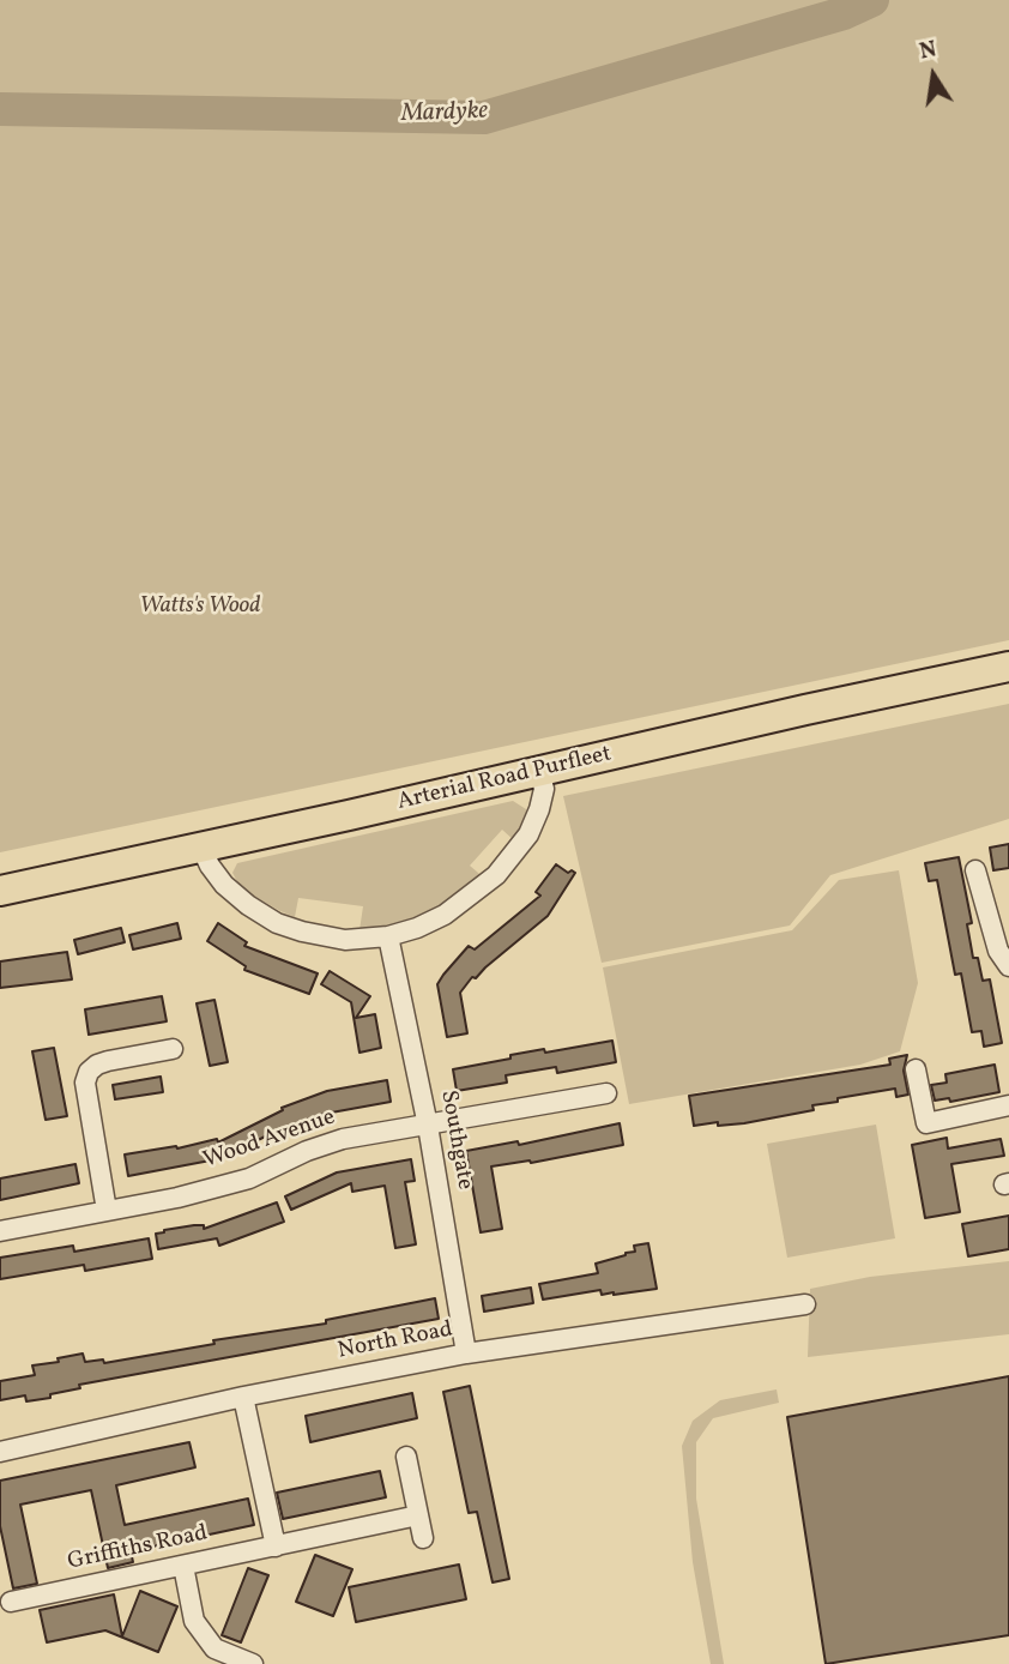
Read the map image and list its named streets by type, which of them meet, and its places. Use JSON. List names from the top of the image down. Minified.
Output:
{"streets":{"main road":["Arterial Road Purfleet"],"street":["Wood Avenue","Southgate","North Road","Griffiths Road"]},"crossings":[["Wood Avenue","Southgate"],["Southgate","North Road"]],"water":["Mardyke"],"parks":["Watts's Wood"],"north":"top"}
